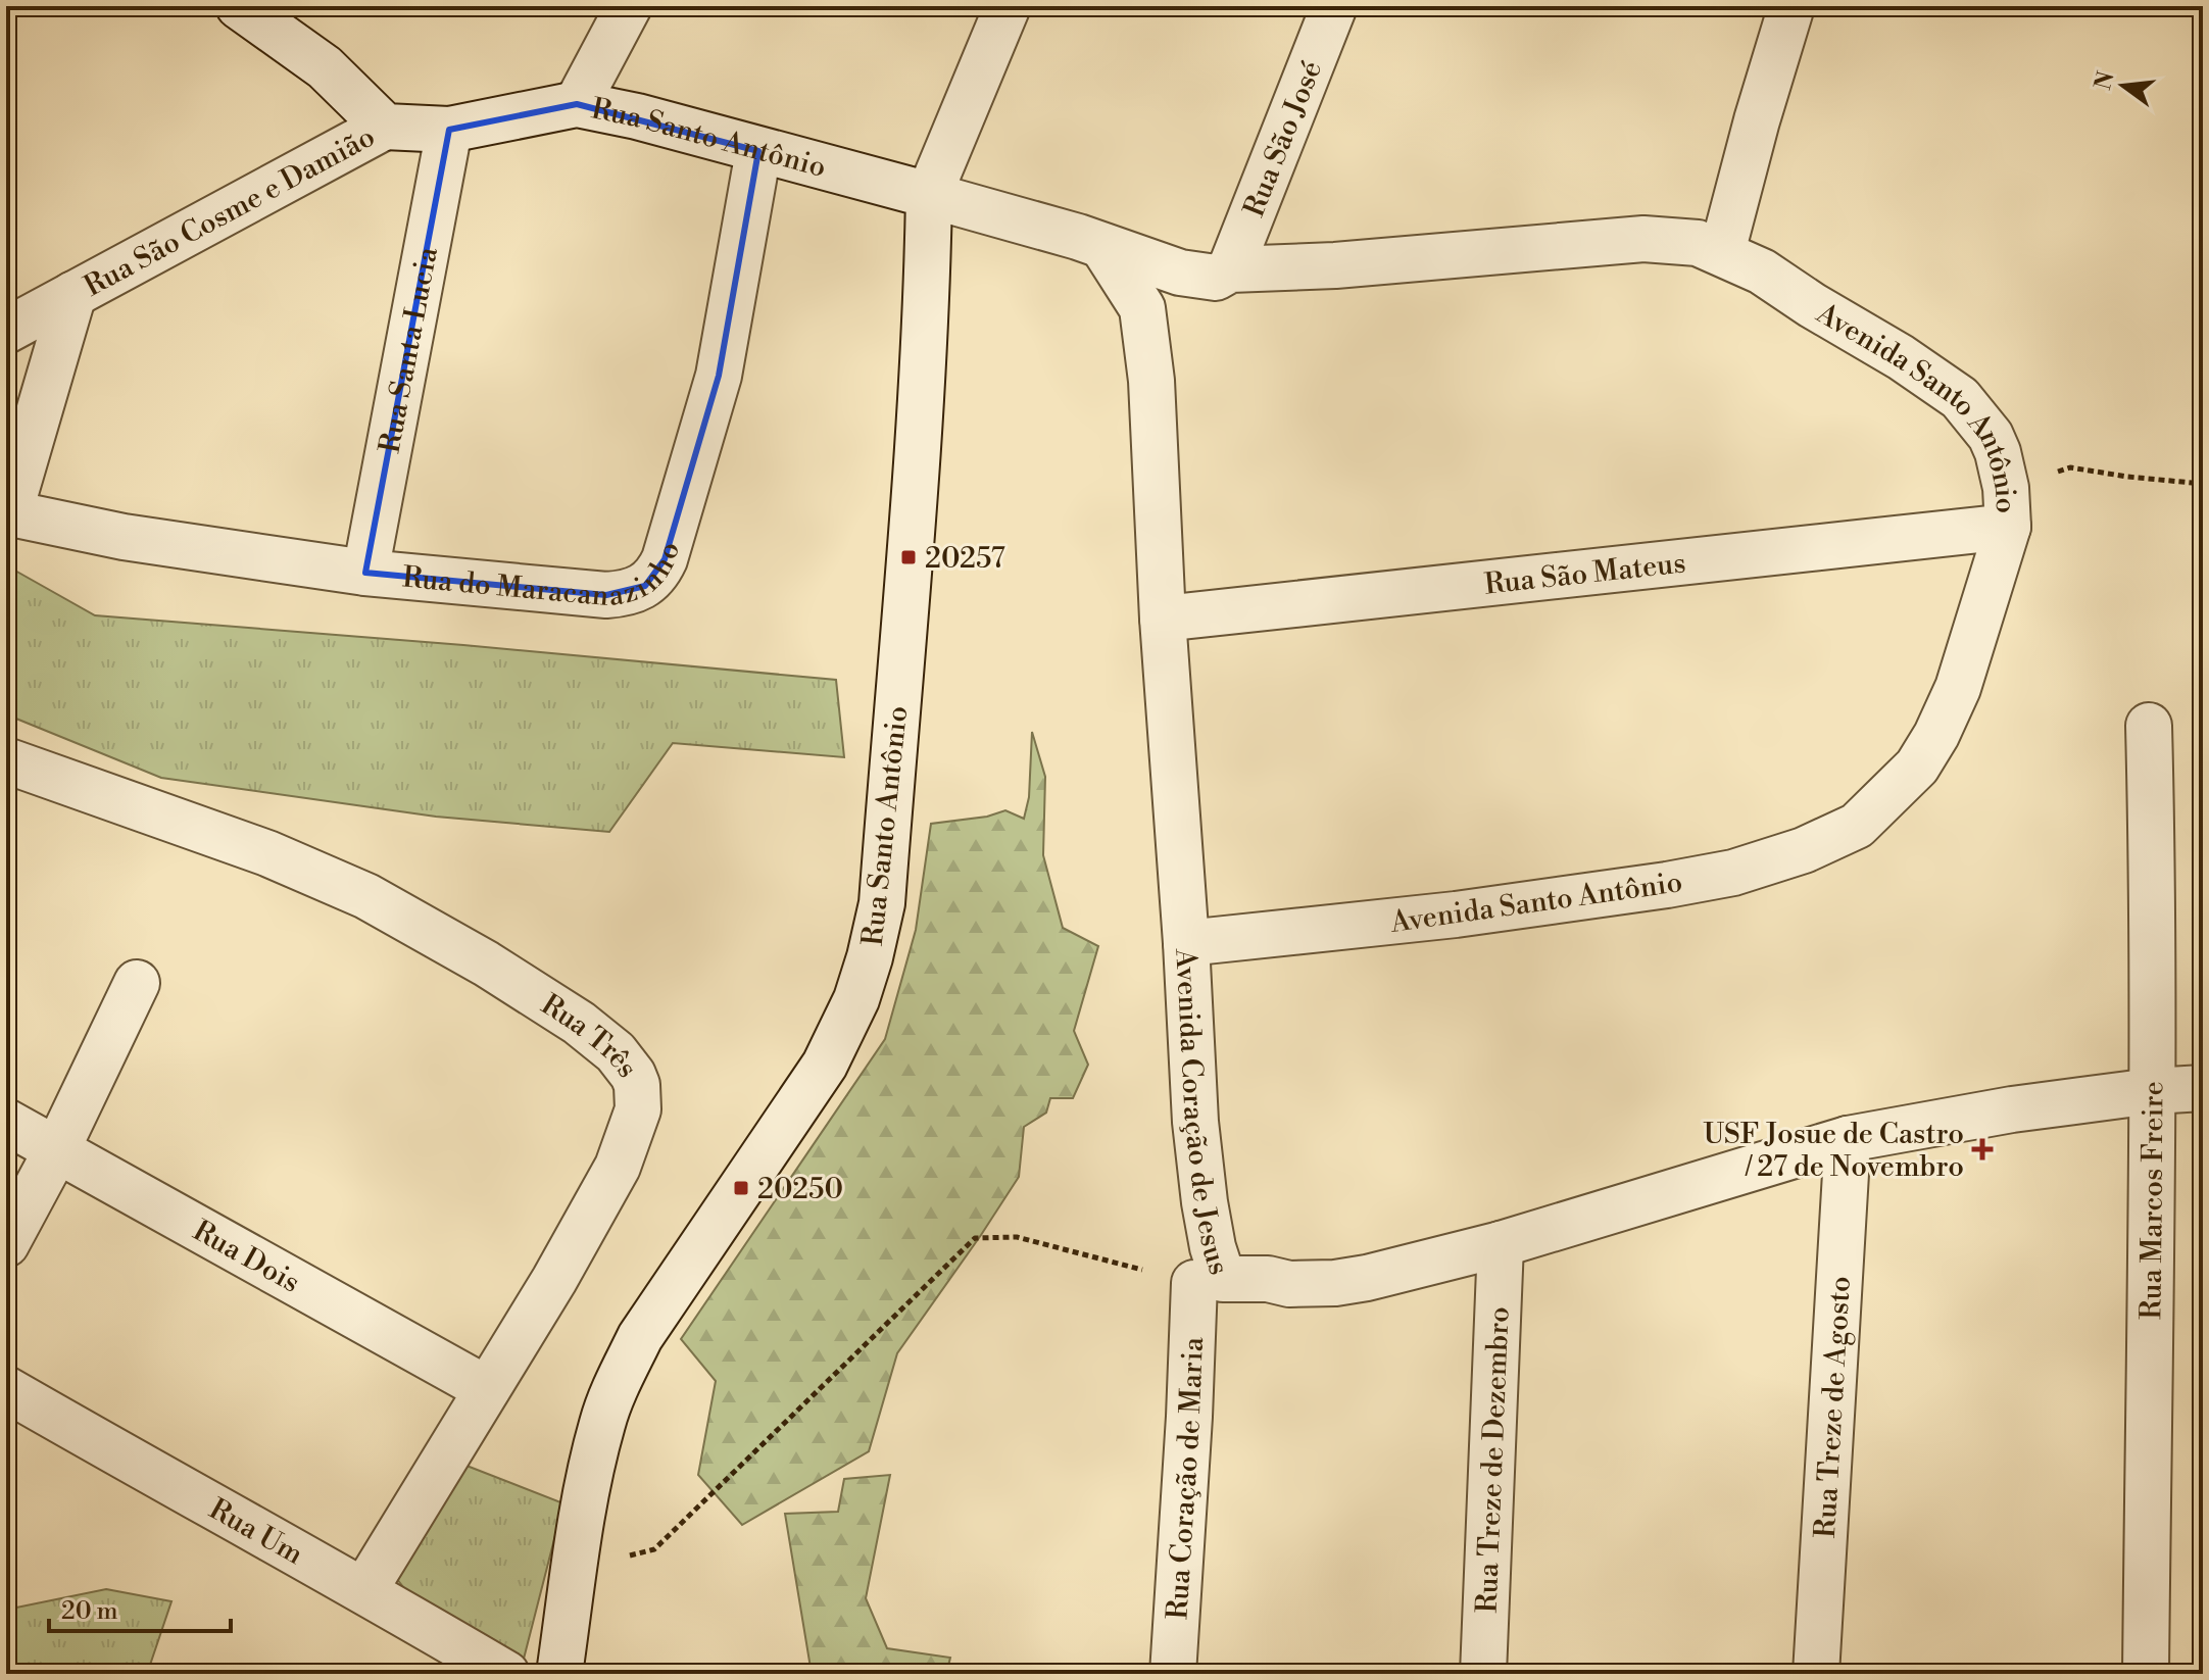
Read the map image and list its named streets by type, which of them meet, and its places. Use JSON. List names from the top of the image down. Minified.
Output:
{"streets":{"street":["Rua São José","Rua Santo Antônio","Rua São Cosme e Damião","Rua Santa Lucia","Avenida Santo Antônio","Rua do Maracanazinho","Rua São Mateus","Rua Três","Avenida Coração de Jesus","Rua Marcos Freire","Rua Dois","Rua Treze de Agosto","Rua Treze de Dezembro","Rua Coração de Maria","Rua Um"]},"crossings":[["Rua São José","Avenida Santo Antônio"],["Rua Santo Antônio","Rua São Cosme e Damião"],["Rua Santo Antônio","Rua Santa Lucia"],["Rua Santo Antônio","Avenida Santo Antônio"],["Rua Santo Antônio","Rua do Maracanazinho"],["Rua Santo Antônio","Avenida Coração de Jesus"],["Rua São Cosme e Damião","Rua do Maracanazinho"],["Rua Santa Lucia","Rua do Maracanazinho"],["Avenida Santo Antônio","Rua São Mateus"],["Avenida Santo Antônio","Avenida Coração de Jesus"],["Rua São Mateus","Avenida Coração de Jesus"],["Rua Três","Rua Dois"],["Rua Três","Rua Um"],["Avenida Coração de Jesus","Rua Marcos Freire"],["Avenida Coração de Jesus","Rua Treze de Agosto"],["Avenida Coração de Jesus","Rua Treze de Dezembro"]],"places":{"transit":["20257","20250"],"health":["USF Josue de Castro / 27 de Novembro"]},"scale_bar":"20 m","north":"left"}
